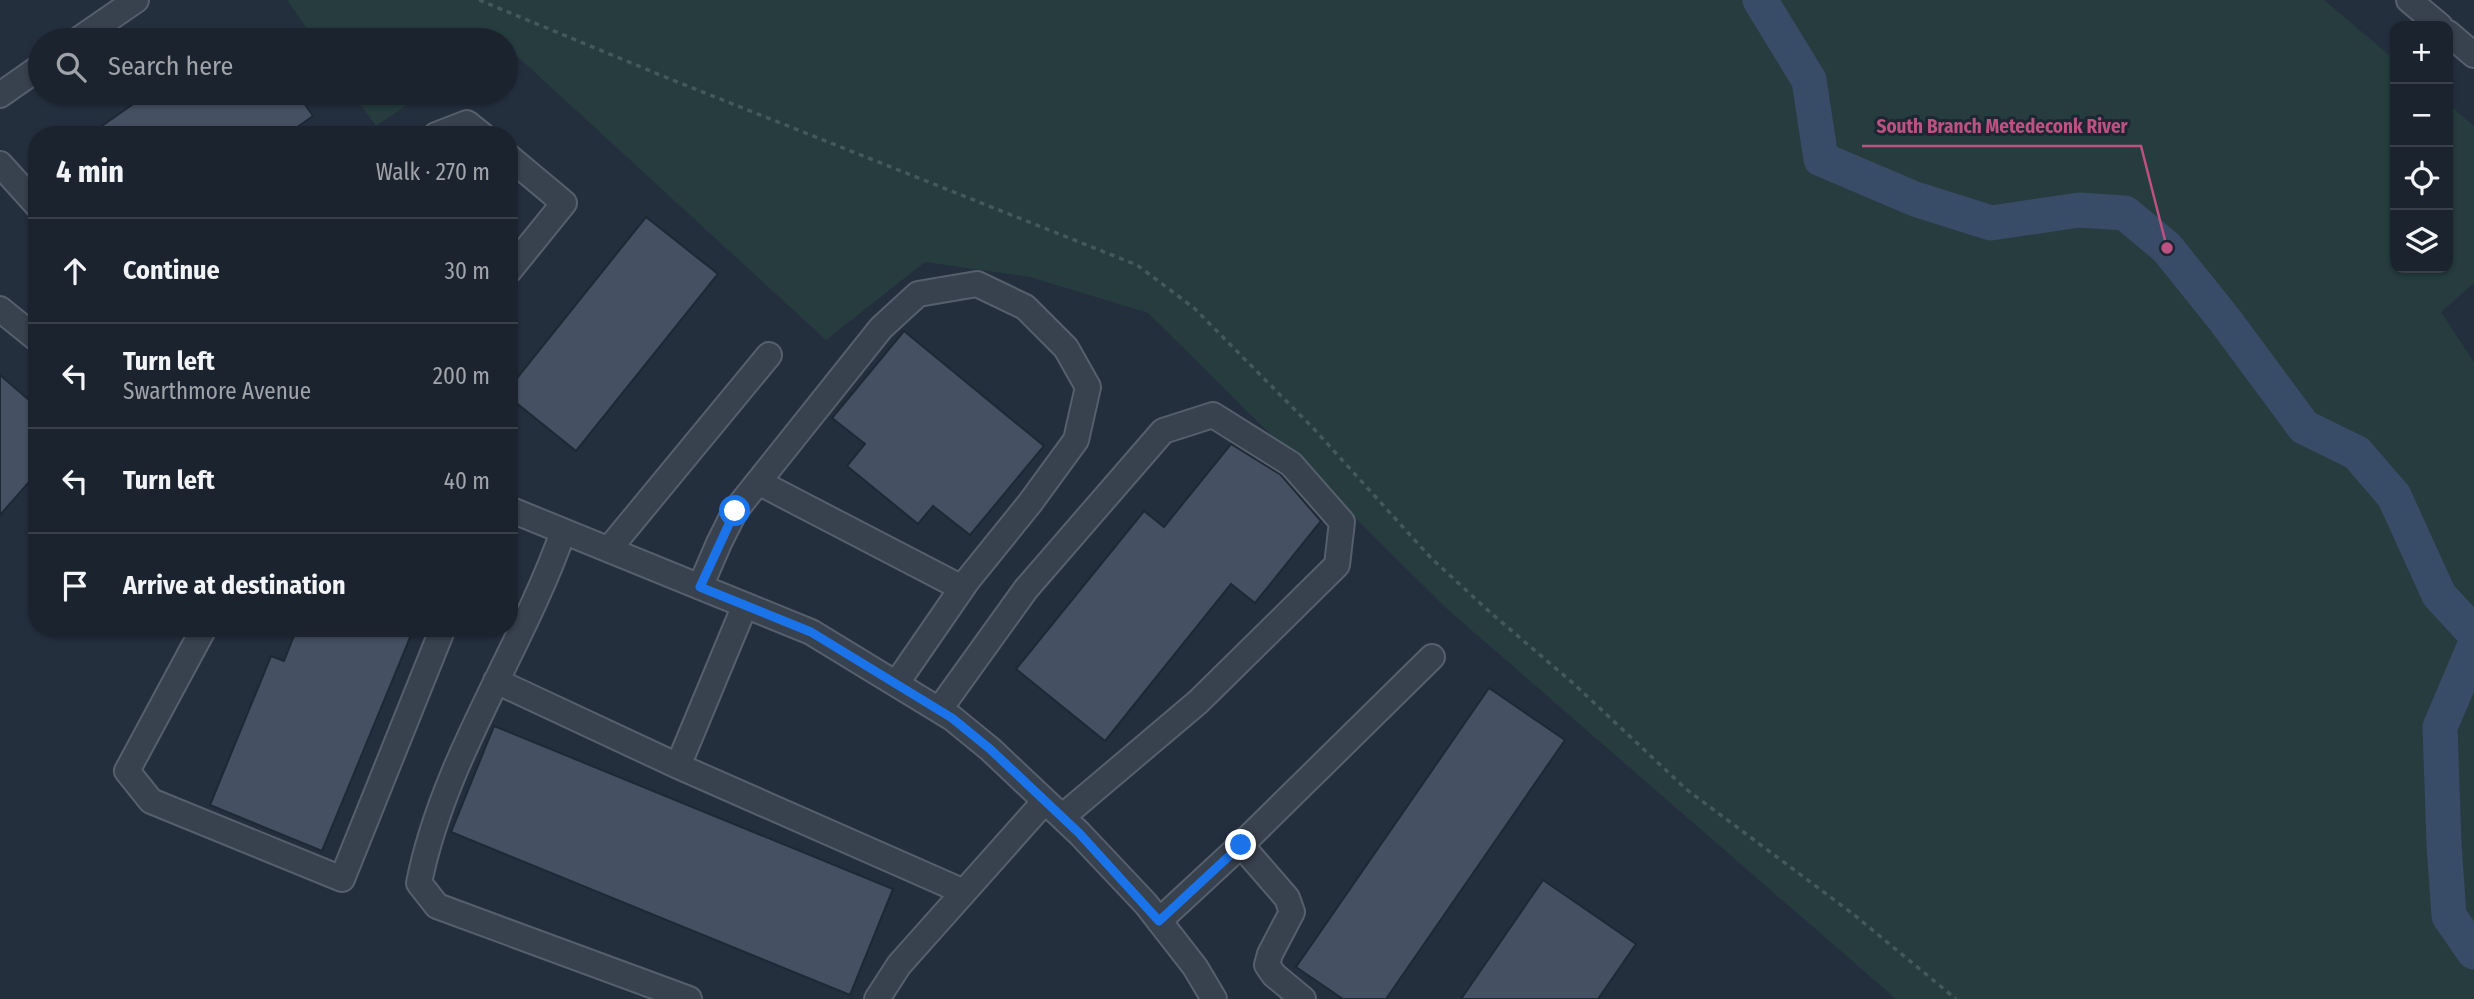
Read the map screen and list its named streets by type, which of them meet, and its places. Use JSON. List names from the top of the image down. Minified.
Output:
{"places":["South Branch Metedeconk River"],"page":{"map_buttons":["+","−"],"search":"Search here","heading":["4 min","Walk · 270 m"],"list":[["Continue","30 m"],["Turn left","Swarthmore Avenue","200 m"],["Turn left","40 m"],"Arrive at destination"]}}
